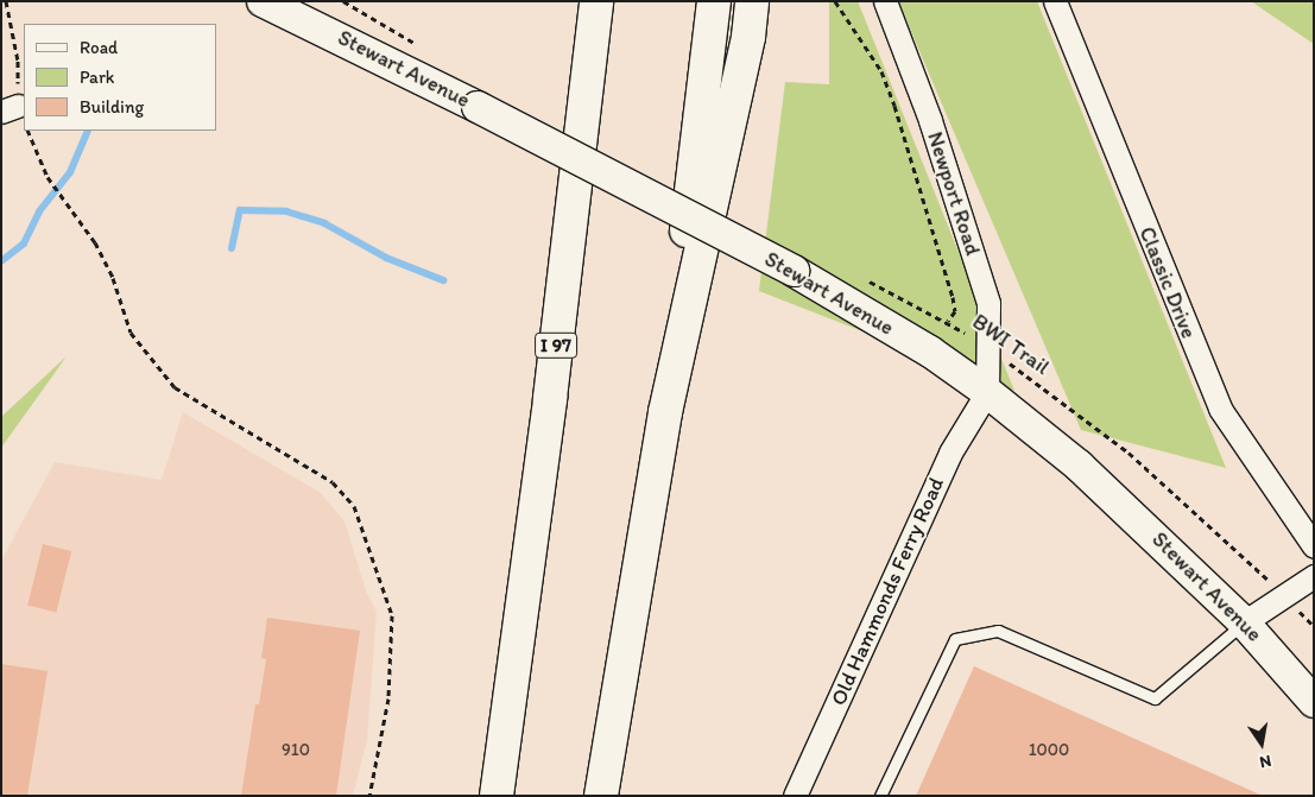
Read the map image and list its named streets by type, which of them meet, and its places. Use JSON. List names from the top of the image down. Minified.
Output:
{"streets":{"highway":["I 97"],"street":["Stewart Avenue","Newport Road","Classic Drive","Old Hammonds Ferry Road"],"path":["BWI Trail"]},"crossings":[["Stewart Avenue","Newport Road"],["Stewart Avenue","Old Hammonds Ferry Road"],["Newport Road","BWI Trail"],["Newport Road","Old Hammonds Ferry Road"]],"house_numbers":["910","1000"],"legend":["Road","Park","Building"],"north":"bottom"}
